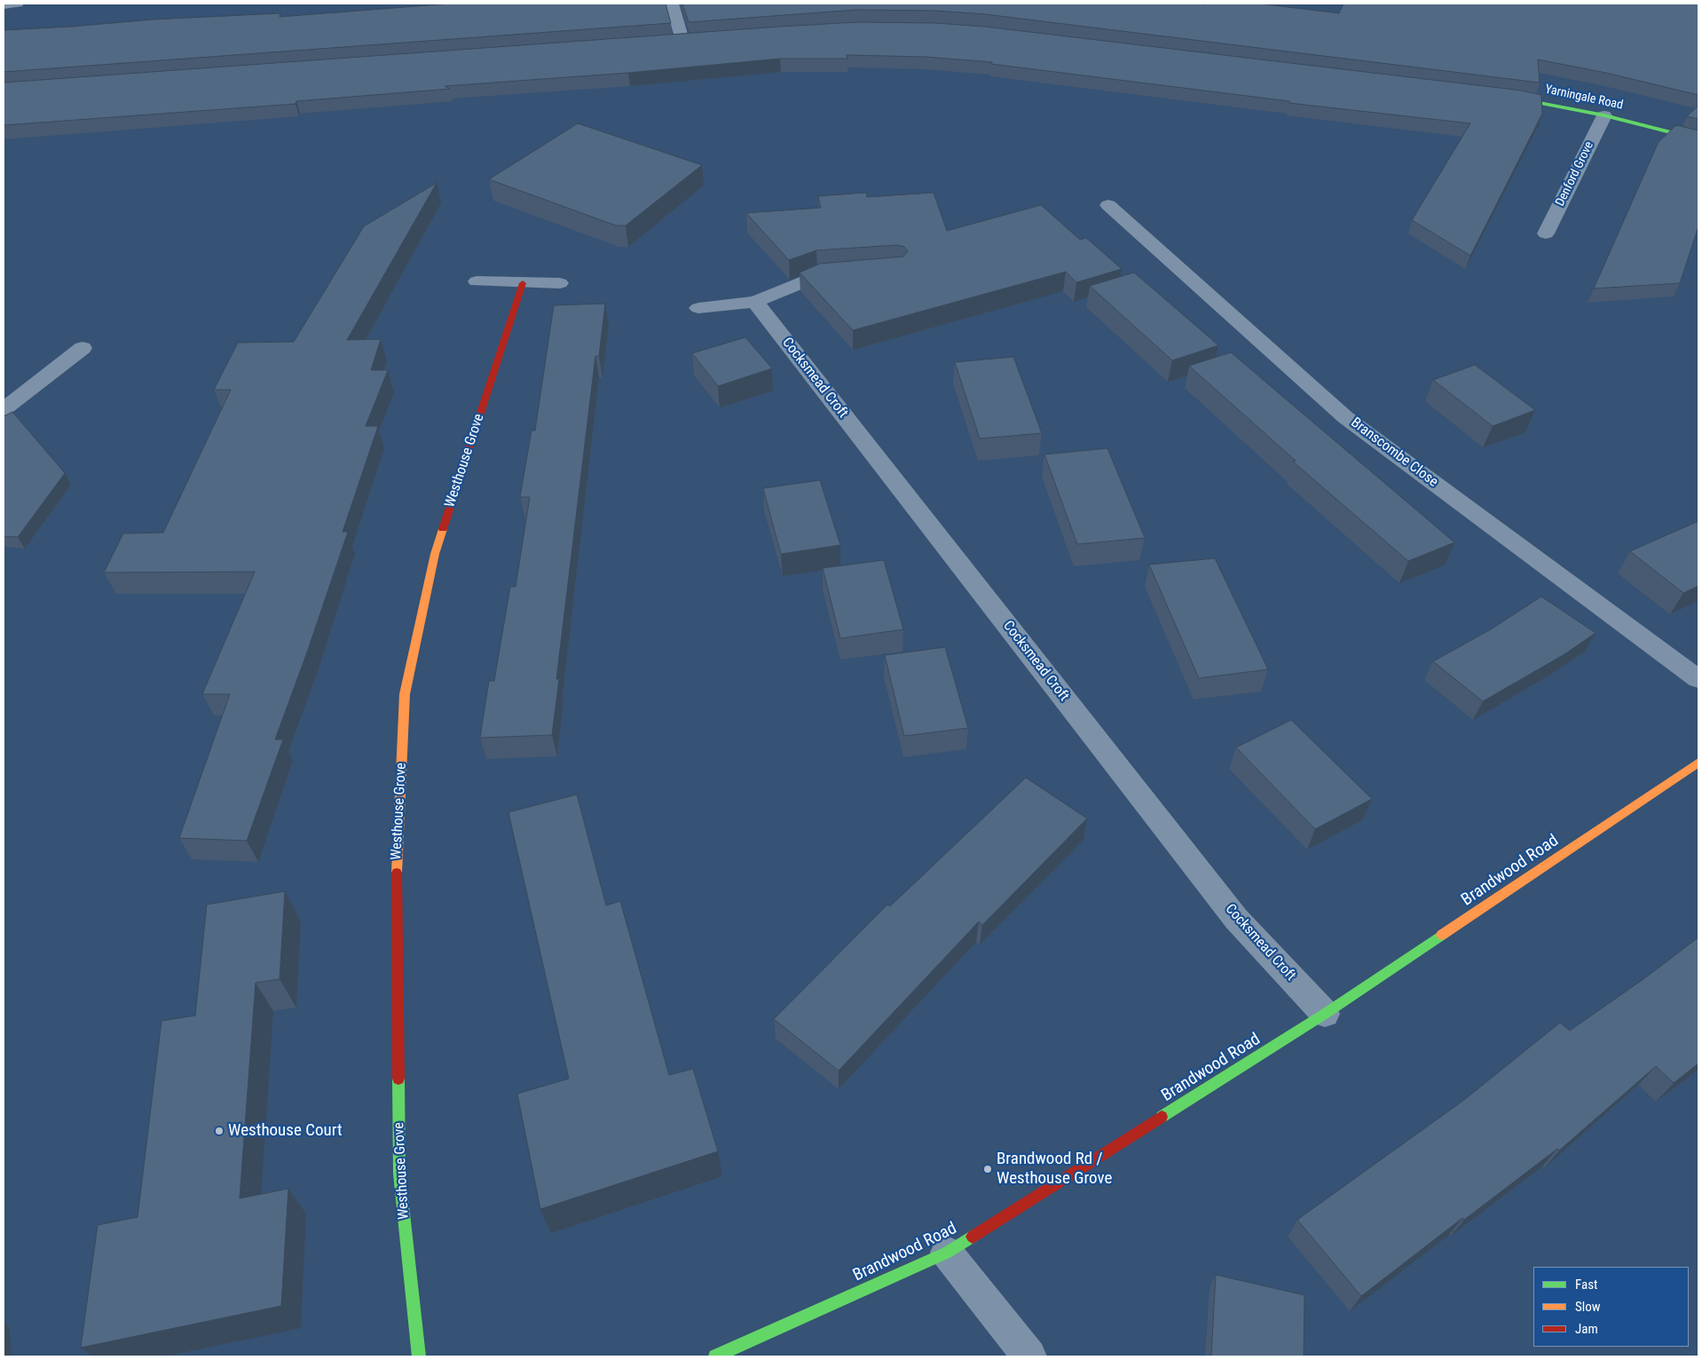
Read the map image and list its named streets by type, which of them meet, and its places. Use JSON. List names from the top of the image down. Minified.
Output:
{"streets":{"street":["Yarningale Road","Denford Grove","Cocksmead Croft","Branscombe Close","Westhouse Grove","Brandwood Road"]},"crossings":[["Yarningale Road","Denford Grove"],["Cocksmead Croft","Brandwood Road"]],"places":["Westhouse Court","Brandwood Rd / Westhouse Grove"],"legend":["Fast","Slow","Jam"]}
